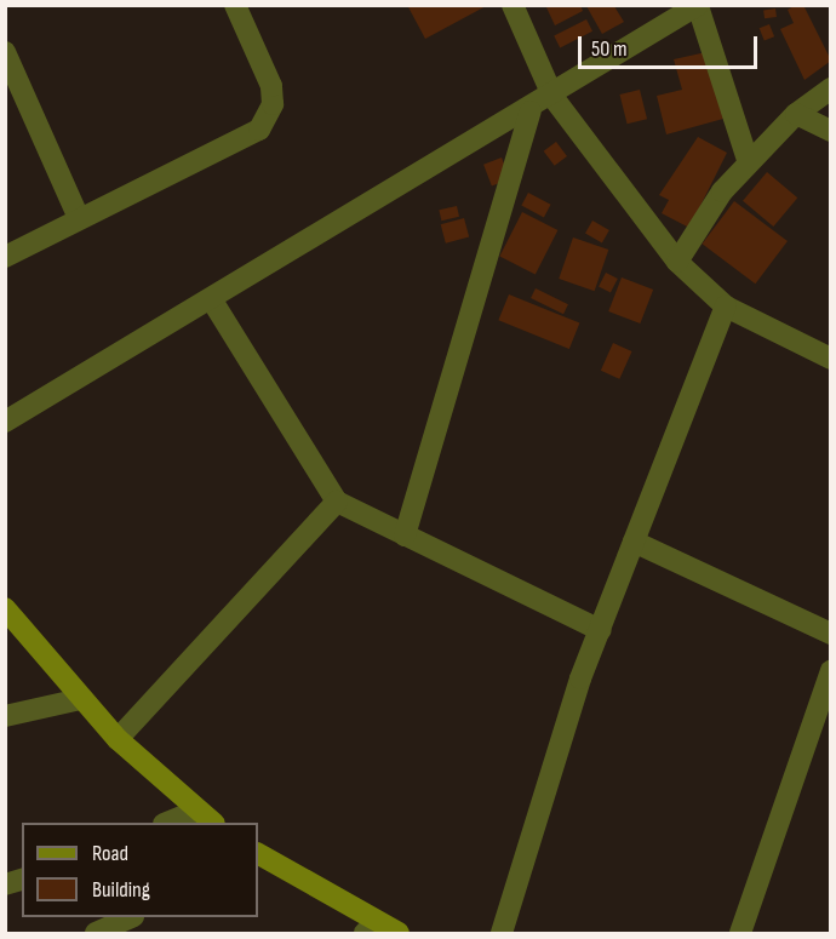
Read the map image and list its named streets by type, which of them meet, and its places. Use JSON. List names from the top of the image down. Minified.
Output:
{"legend":["Road","Building"],"scale_bar":"50 m"}
